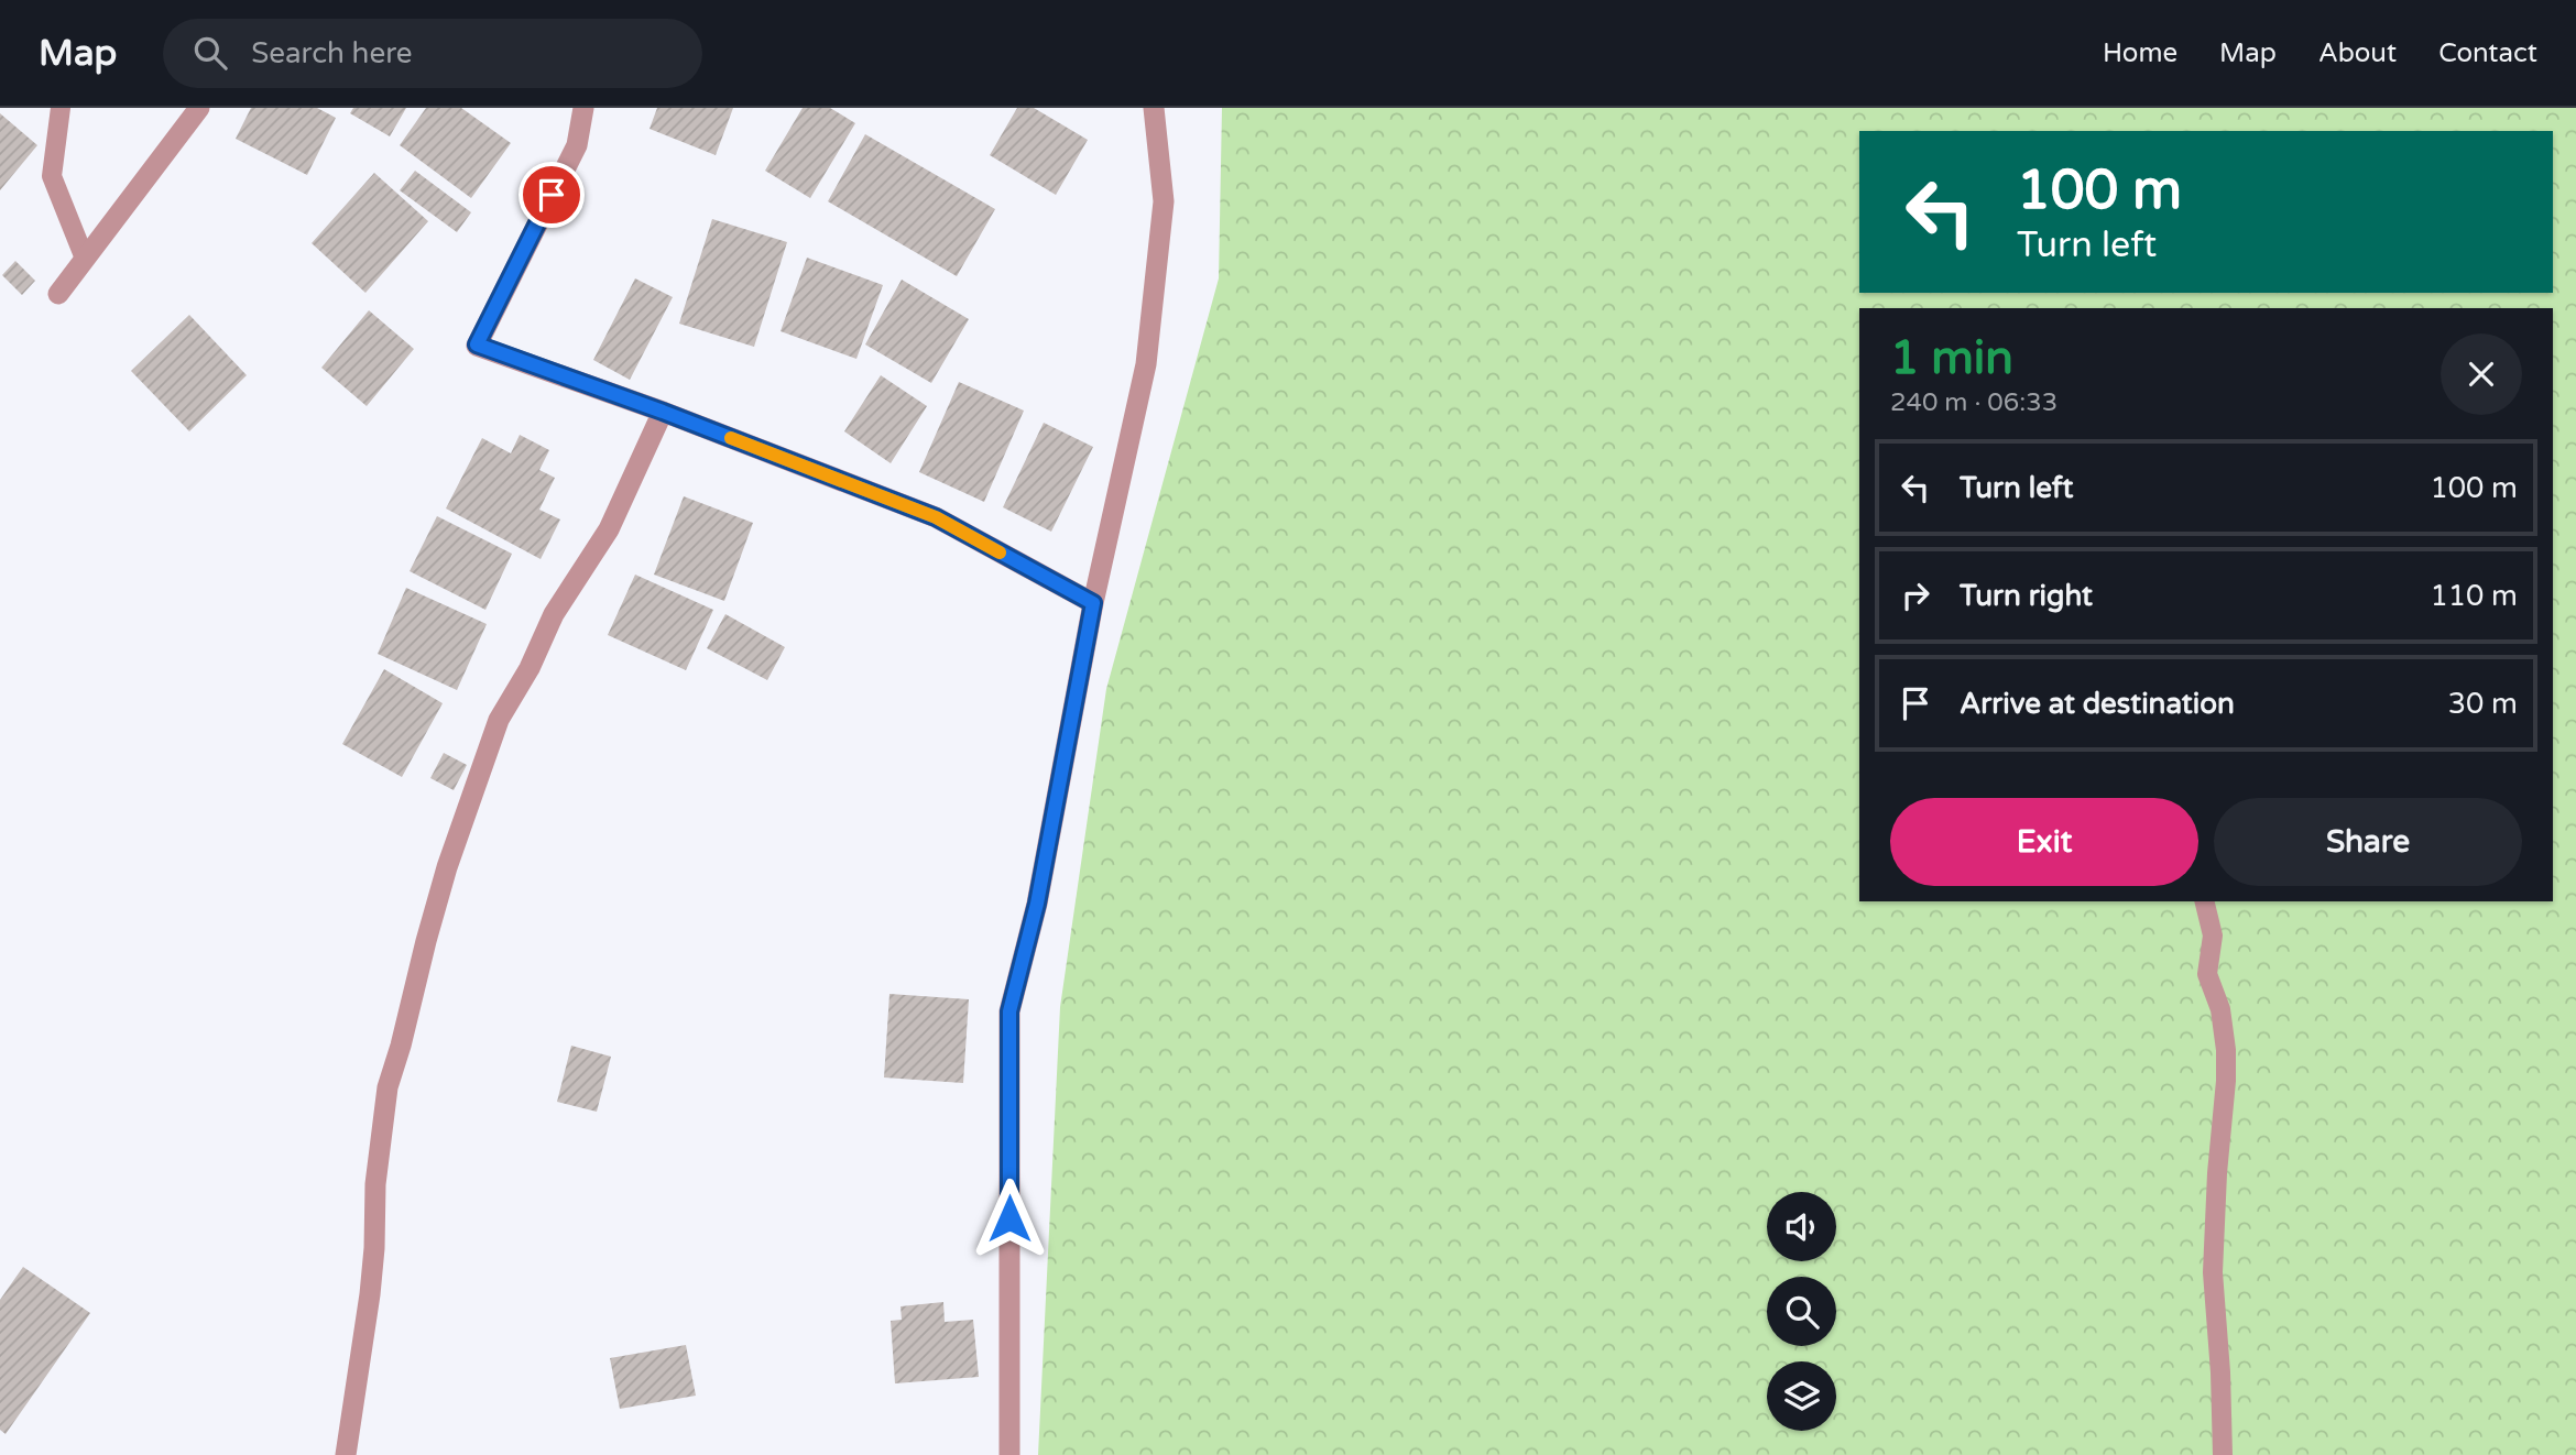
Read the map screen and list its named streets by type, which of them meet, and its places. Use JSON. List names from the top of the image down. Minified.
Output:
{"page":{"header":"Map","search":"Search here","nav":["Home","Map","About","Contact"],"turn":["100 m","Turn left"],"heading":["1 min","240 m · 06:33"],"list":[{"name":"Turn left","value":"100 m"},{"name":"Turn right","value":"110 m"},{"name":"Arrive at destination","value":"30 m"}],"buttons":["Exit","Share"]}}
